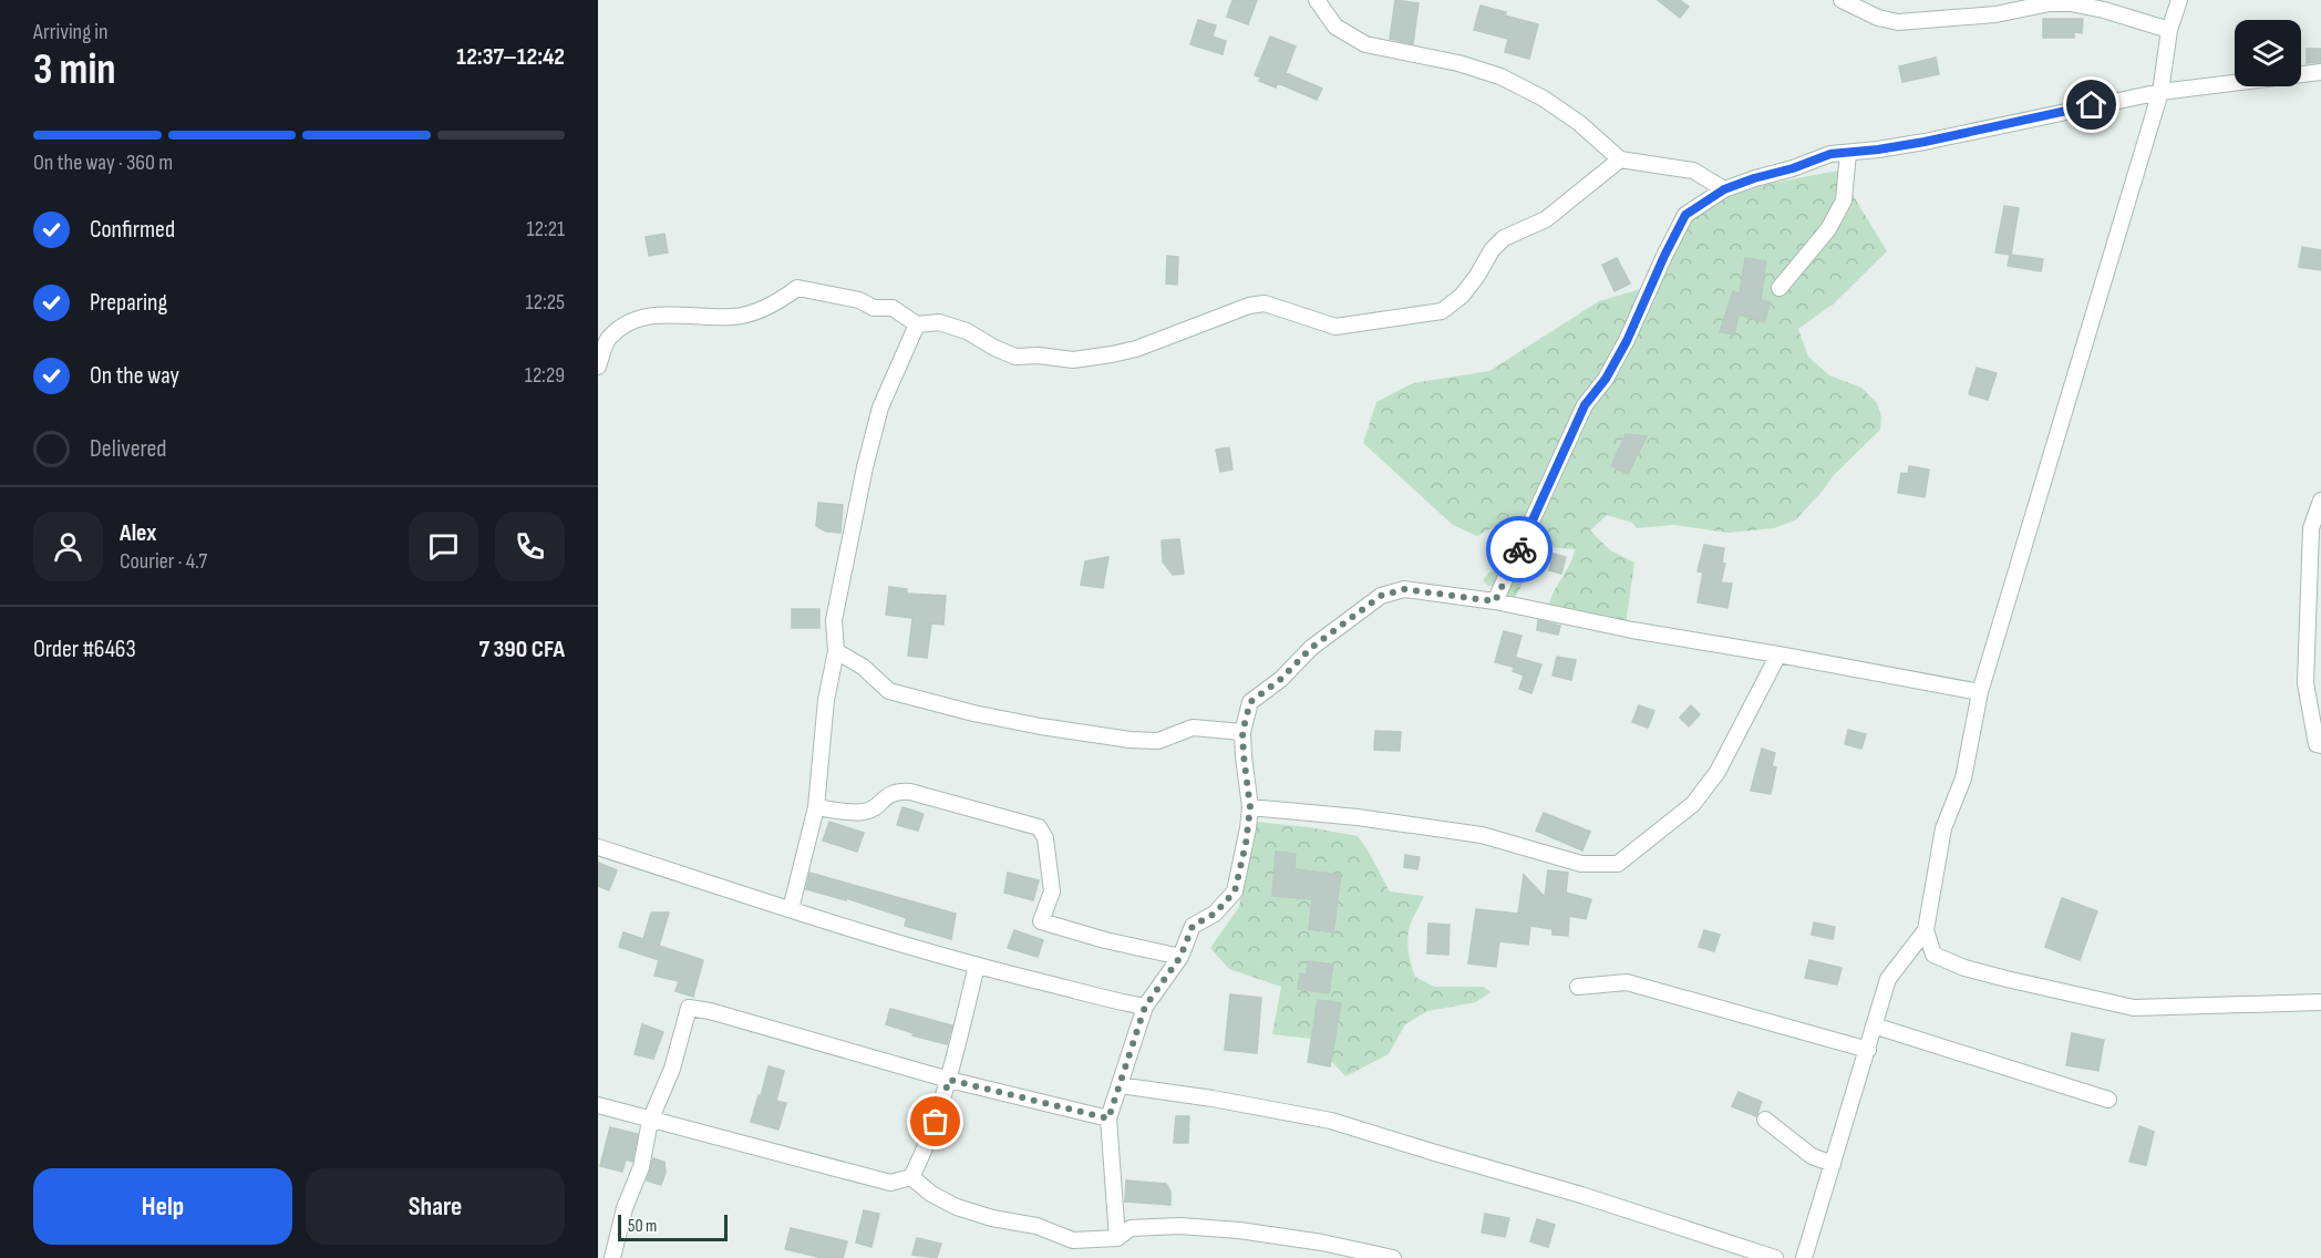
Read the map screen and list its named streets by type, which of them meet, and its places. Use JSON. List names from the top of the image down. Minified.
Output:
{"scale_bar":"50 m","page":{"heading":["3 min","Arriving in","12:37–12:42"],"panel":["Alex","Courier · 4.7","Order #6463","7 390 CFA"],"bar":"On the way · 360 m","list":[["Confirmed","12:21"],["Preparing","12:25"],["On the way","12:29"],"Delivered"],"buttons":["Help","Share"],"scale":"50 m"}}
